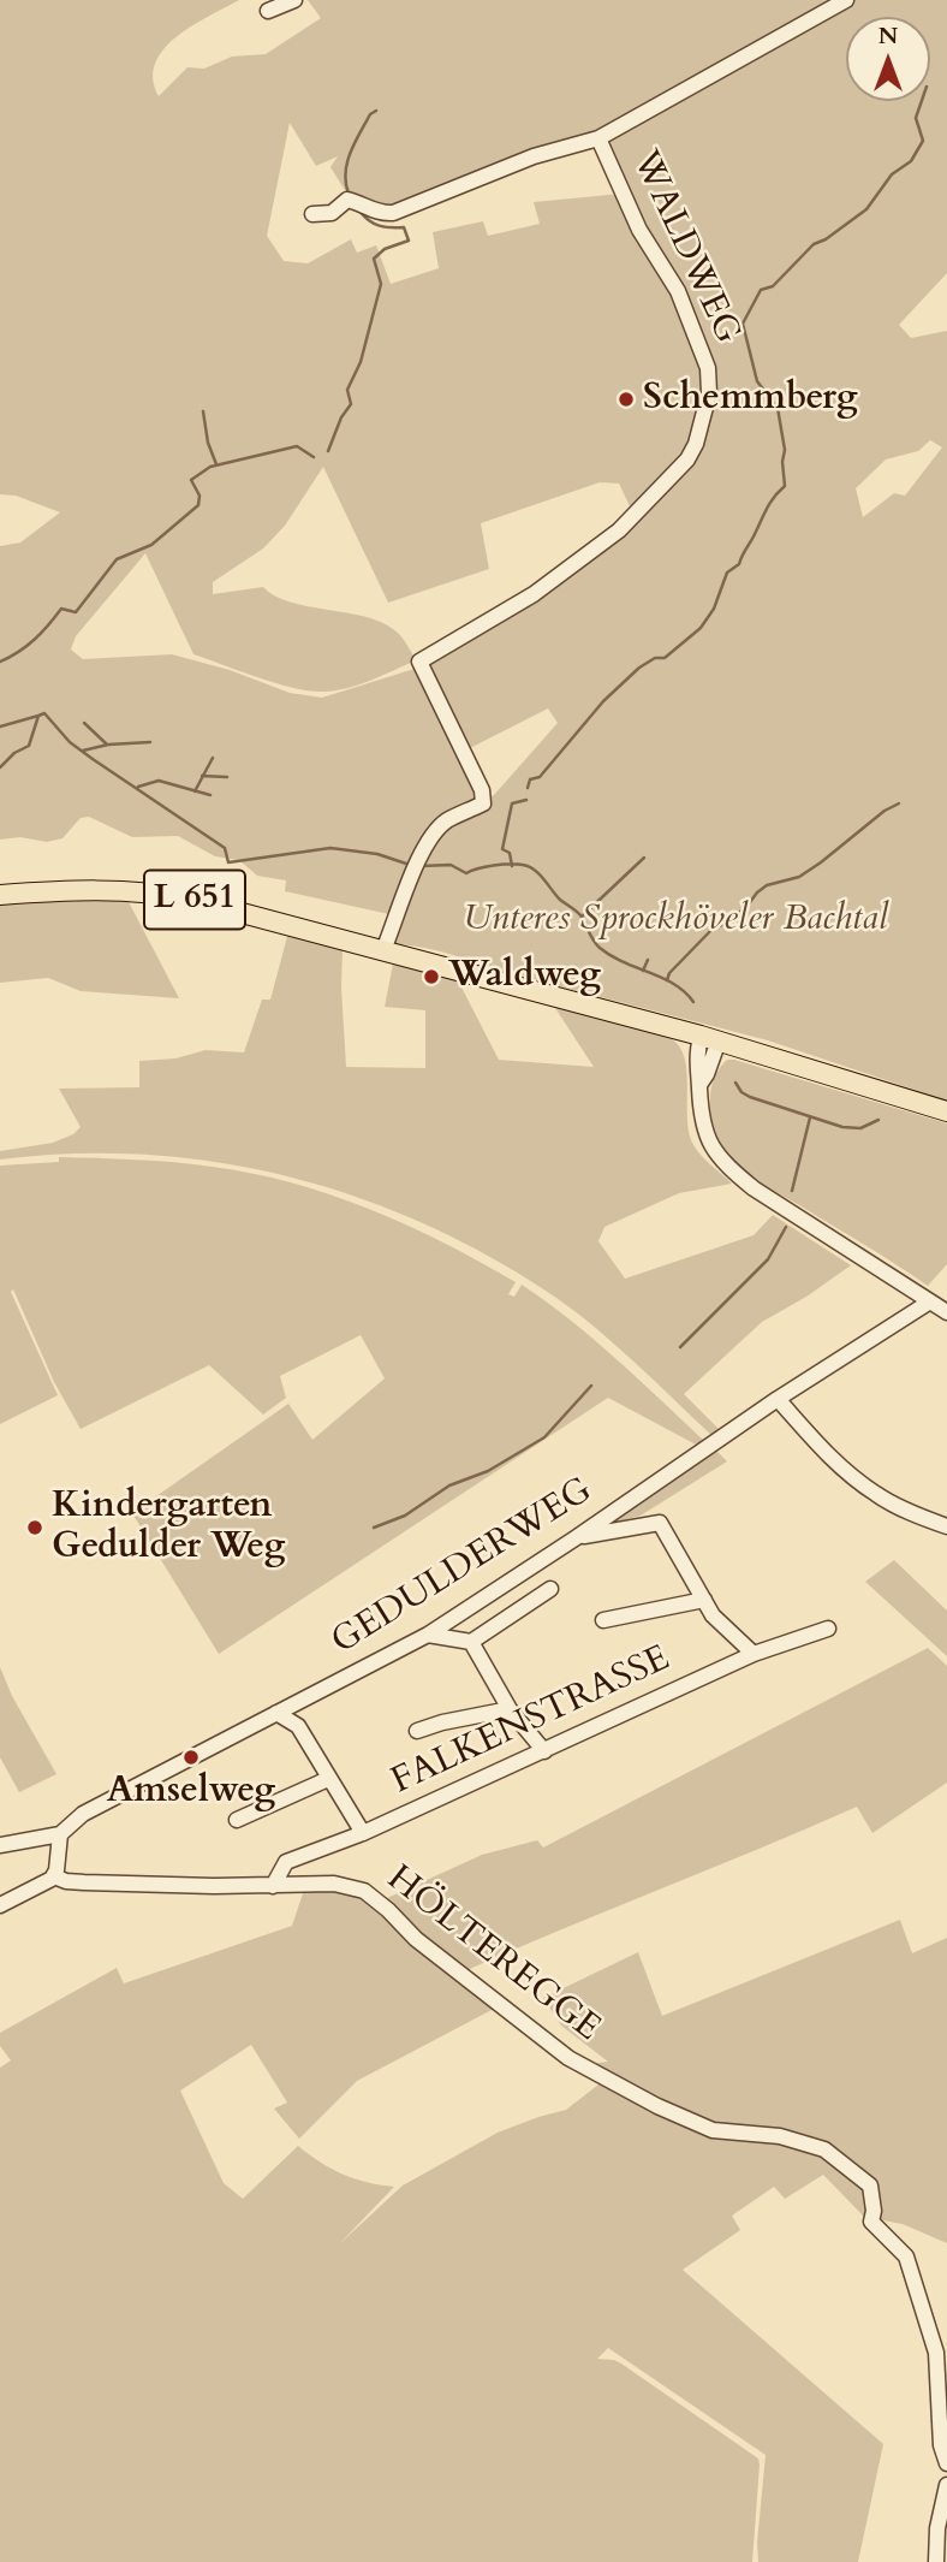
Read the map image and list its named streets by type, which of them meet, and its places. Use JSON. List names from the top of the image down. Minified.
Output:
{"streets":{"main road":["L 651"],"street":["WALDWEG","GEDULDERWEG","FALKENSTRASSE","HÖLTEREGGE"]},"crossings":[["WALDWEG","L 651"],["FALKENSTRASSE","HÖLTEREGGE"]],"parks":["Unteres Sprockhöveler Bachtal"],"places":["Schemmberg","Waldweg","Kindergarten Gedulder Weg","Amselweg"],"north":"top"}
